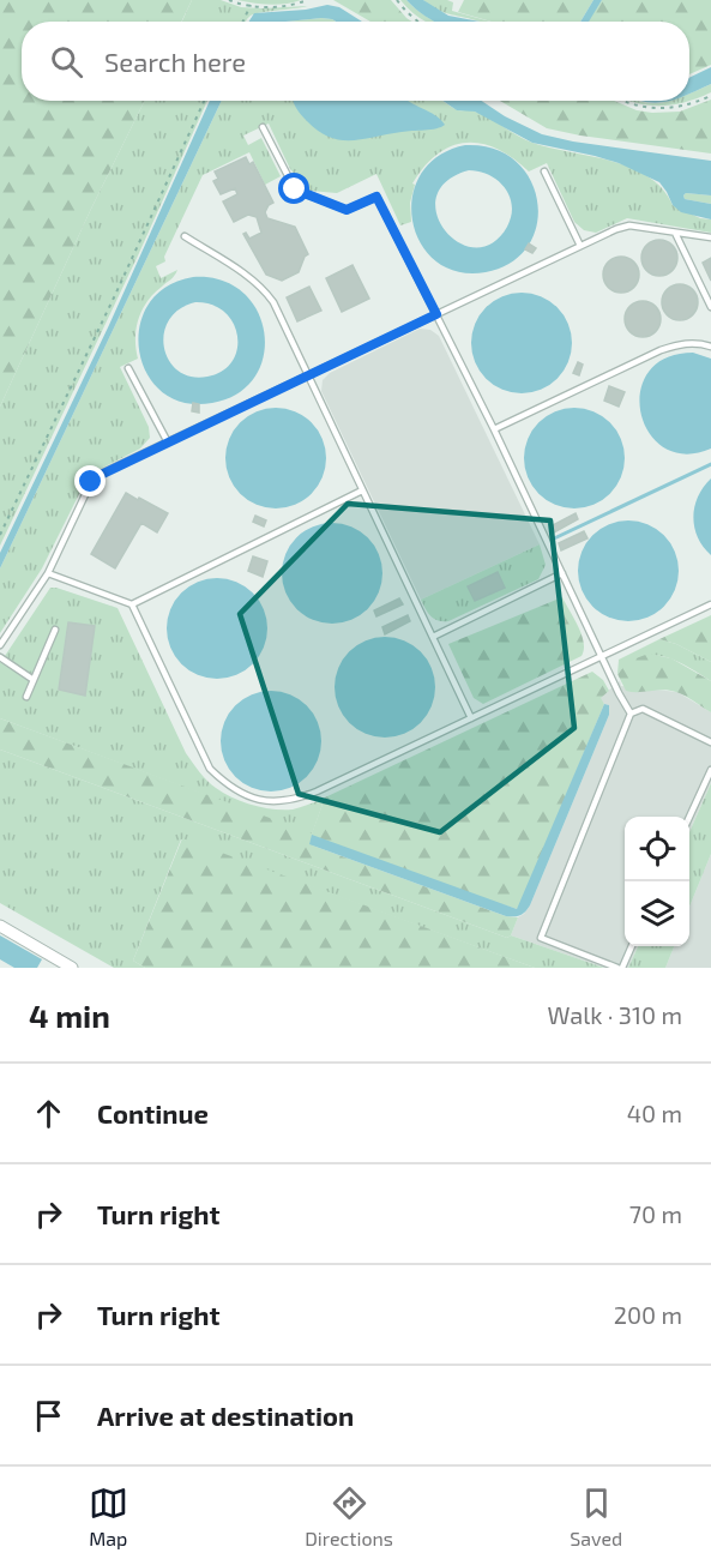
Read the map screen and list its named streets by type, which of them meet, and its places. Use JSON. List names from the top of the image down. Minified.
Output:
{"page":{"search":"Search here","heading":["4 min","Walk · 310 m"],"list":[["Continue","40 m"],["Turn right","70 m"],["Turn right","200 m"],"Arrive at destination"],"nav":["Map","Directions","Saved"]}}
